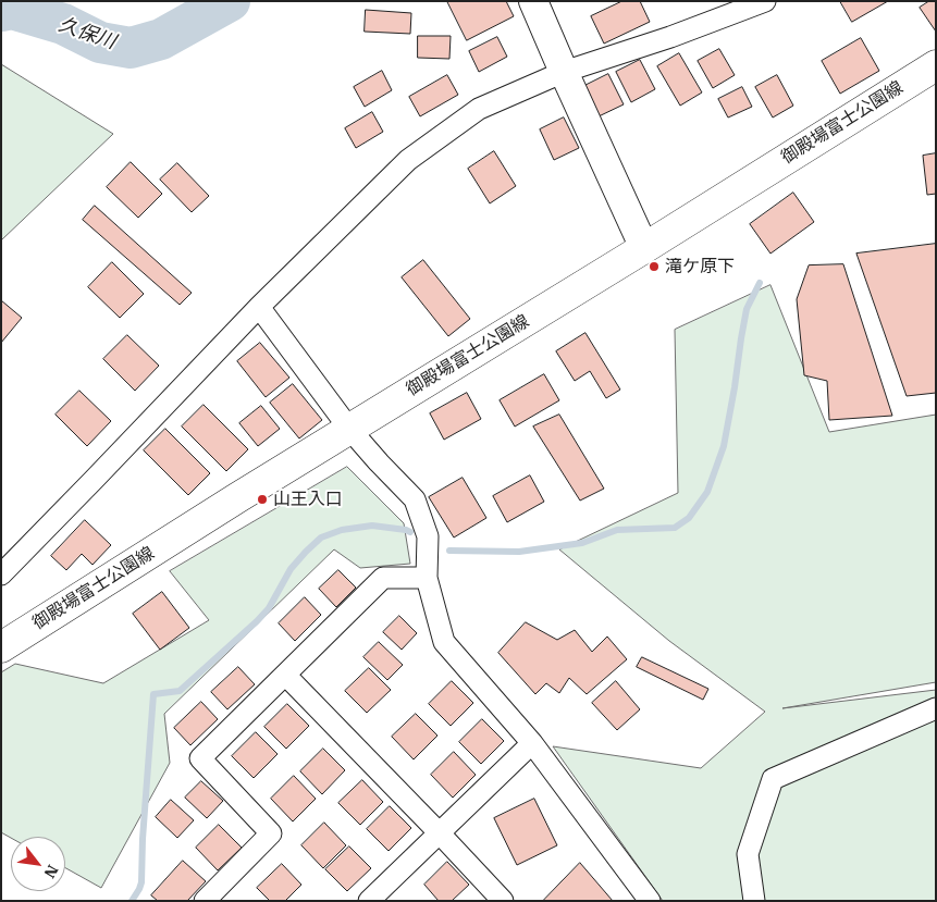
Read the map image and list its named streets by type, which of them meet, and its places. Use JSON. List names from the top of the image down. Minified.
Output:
{"streets":{"main road":["御殿場富士公園線"]},"water":["久保川"],"places":["滝ケ原下","山王入口"],"north":"bottom right"}
